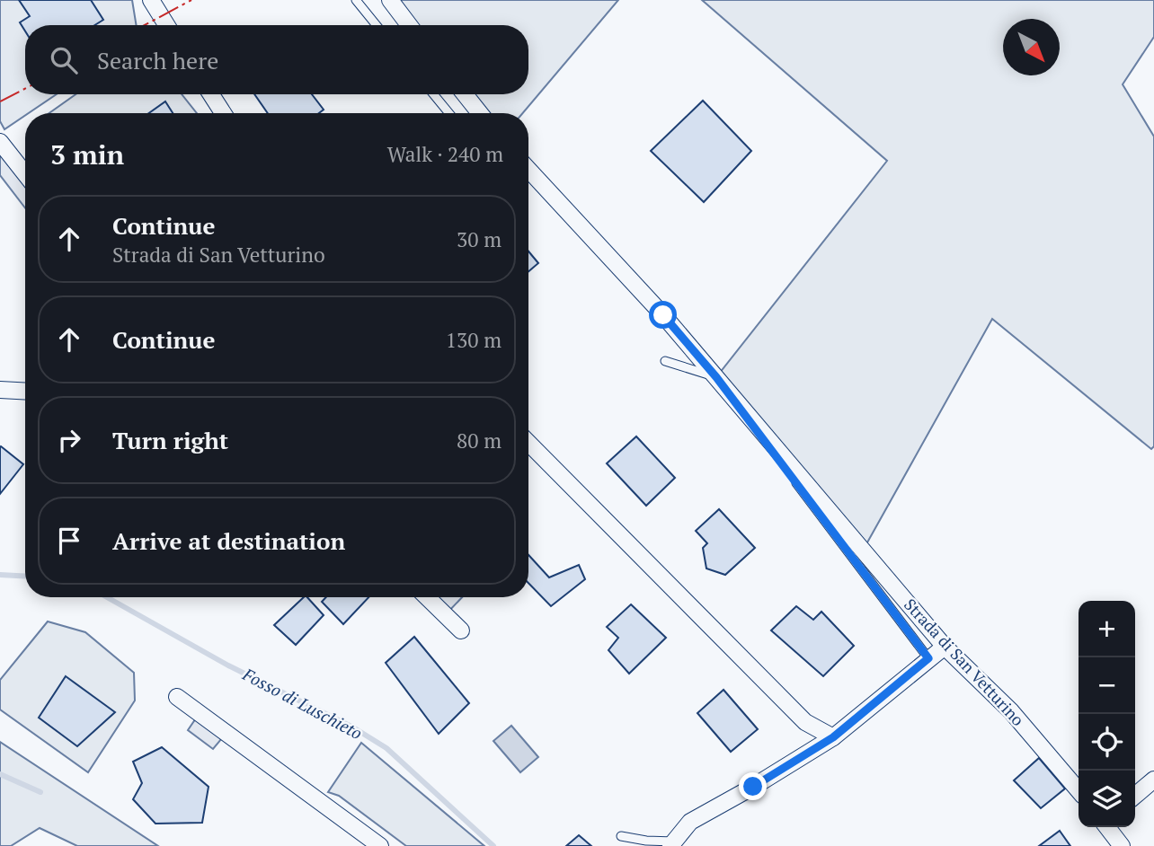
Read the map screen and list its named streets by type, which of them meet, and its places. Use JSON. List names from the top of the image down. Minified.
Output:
{"streets":{"street":["Strada di San Vetturino"]},"water":["Fosso di Luschieto"],"north":"bottom right","page":{"search":"Search here","heading":["3 min","Walk · 240 m"],"list":[["Continue","Strada di San Vetturino","30 m"],["Continue","130 m"],["Turn right","80 m"],"Arrive at destination"],"map_buttons":["+","−"]}}
